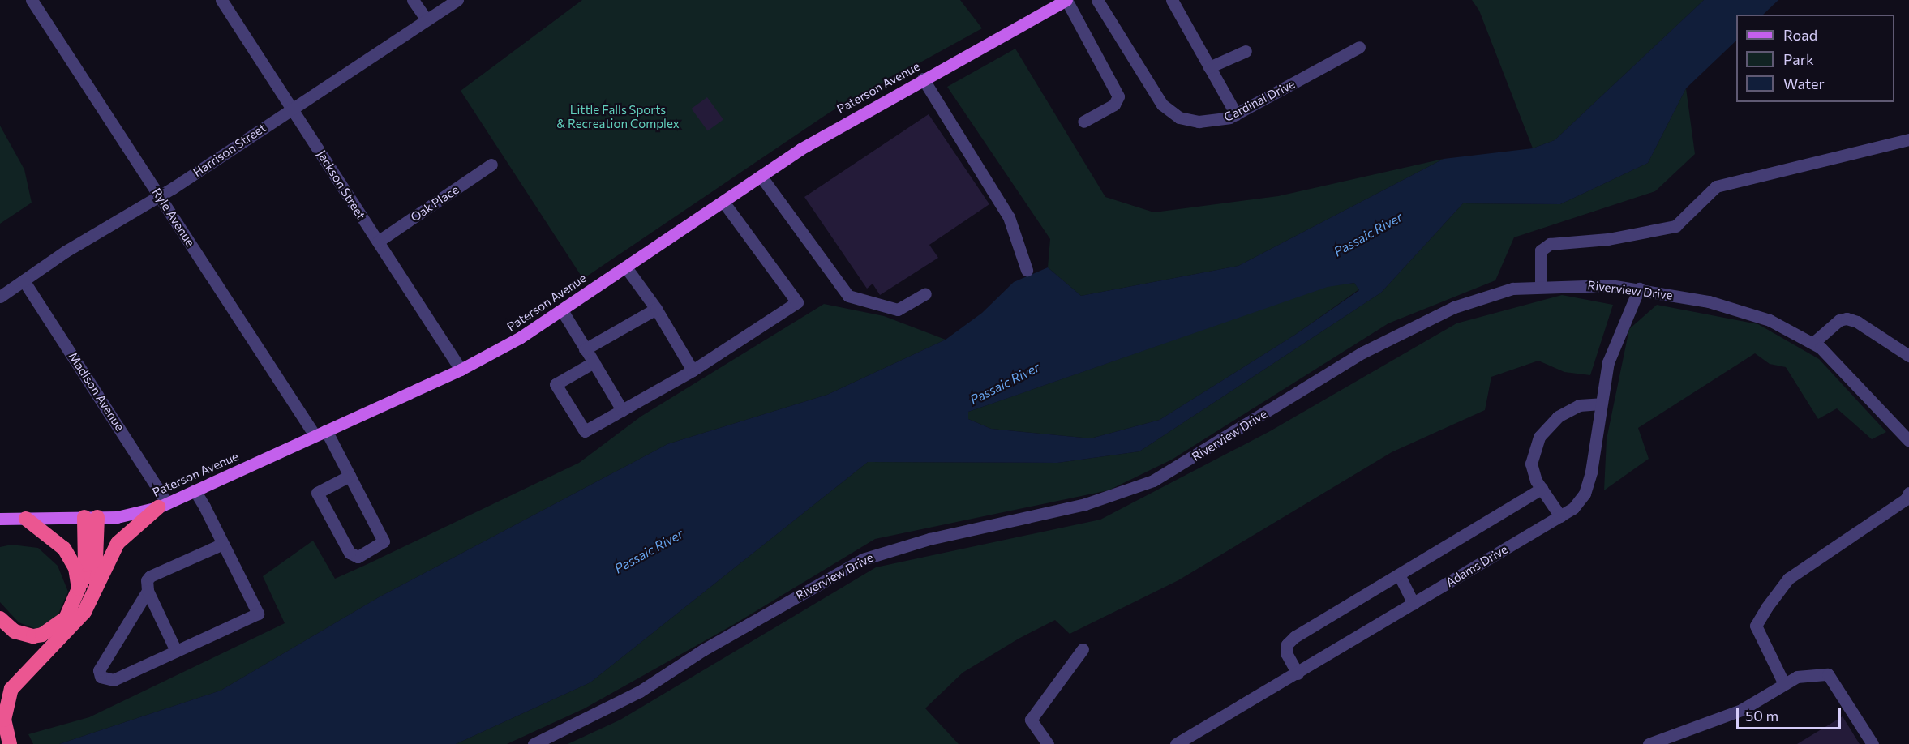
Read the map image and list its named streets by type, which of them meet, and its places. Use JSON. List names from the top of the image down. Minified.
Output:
{"streets":{"main road":["Paterson Avenue"],"street":["Cardinal Drive","Harrison Street","Jackson Street","Oak Place","Ryle Avenue","Riverview Drive","Madison Avenue","Adams Drive"]},"crossings":[["Paterson Avenue","Jackson Street"],["Paterson Avenue","Ryle Avenue"],["Paterson Avenue","Madison Avenue"],["Harrison Street","Jackson Street"],["Harrison Street","Ryle Avenue"],["Harrison Street","Madison Avenue"],["Jackson Street","Oak Place"],["Riverview Drive","Adams Drive"]],"water":["Passaic River"],"parks":["Little Falls Sports & Recreation Complex"],"legend":["Road","Park","Water"],"scale_bar":"50 m"}
